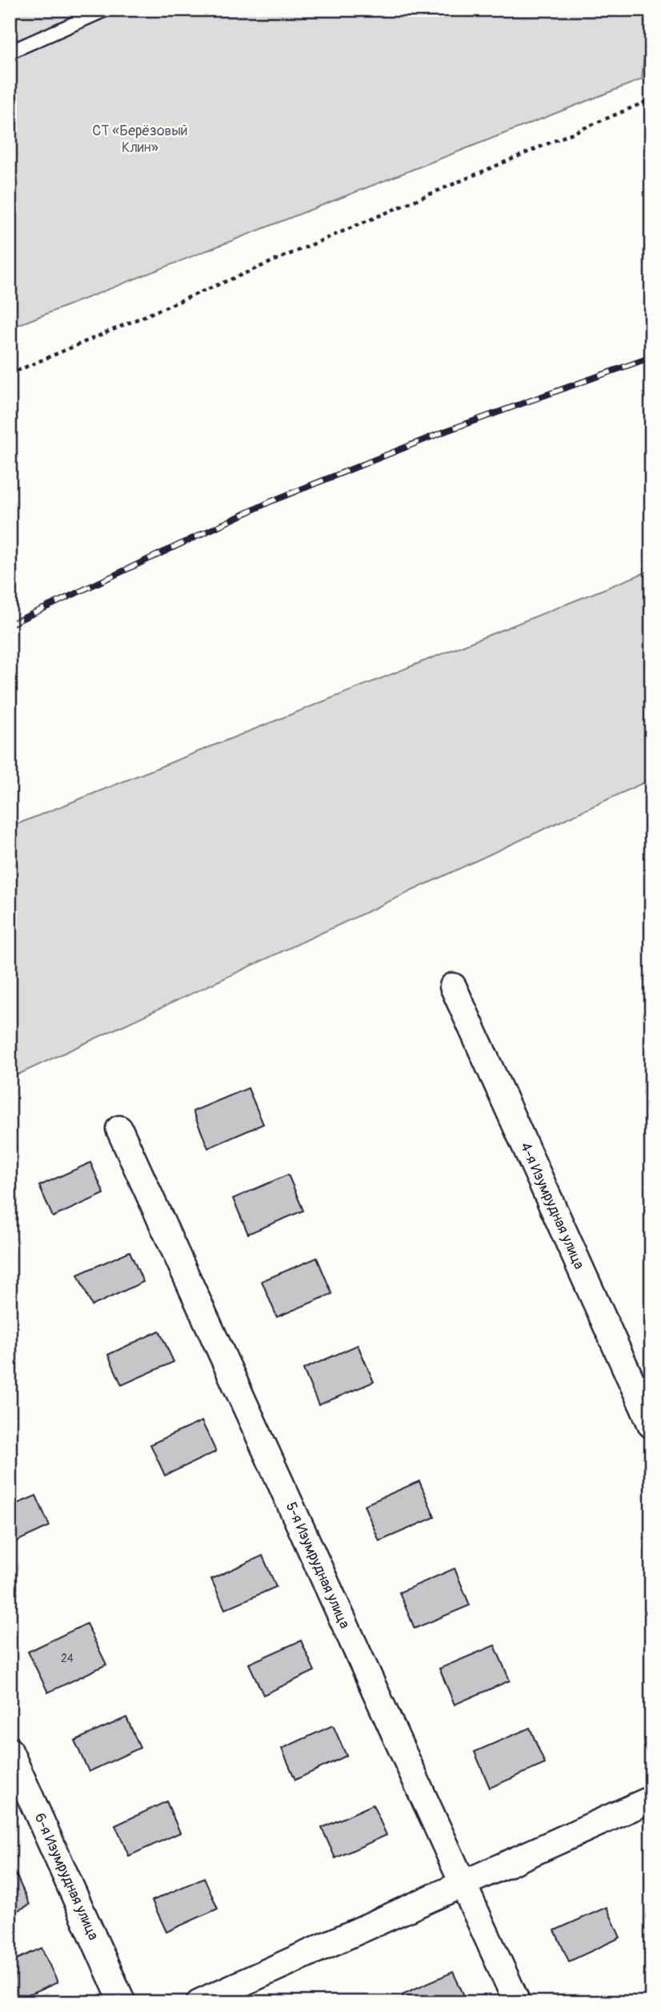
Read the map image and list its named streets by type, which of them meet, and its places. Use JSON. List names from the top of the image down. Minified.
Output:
{"streets":{"street":["4-я Изумрудная улица","5-я Изумрудная улица","6-я Изумрудная улица"]},"parks":["СТ «Берёзовый Клин»"],"house_numbers":["24"]}
